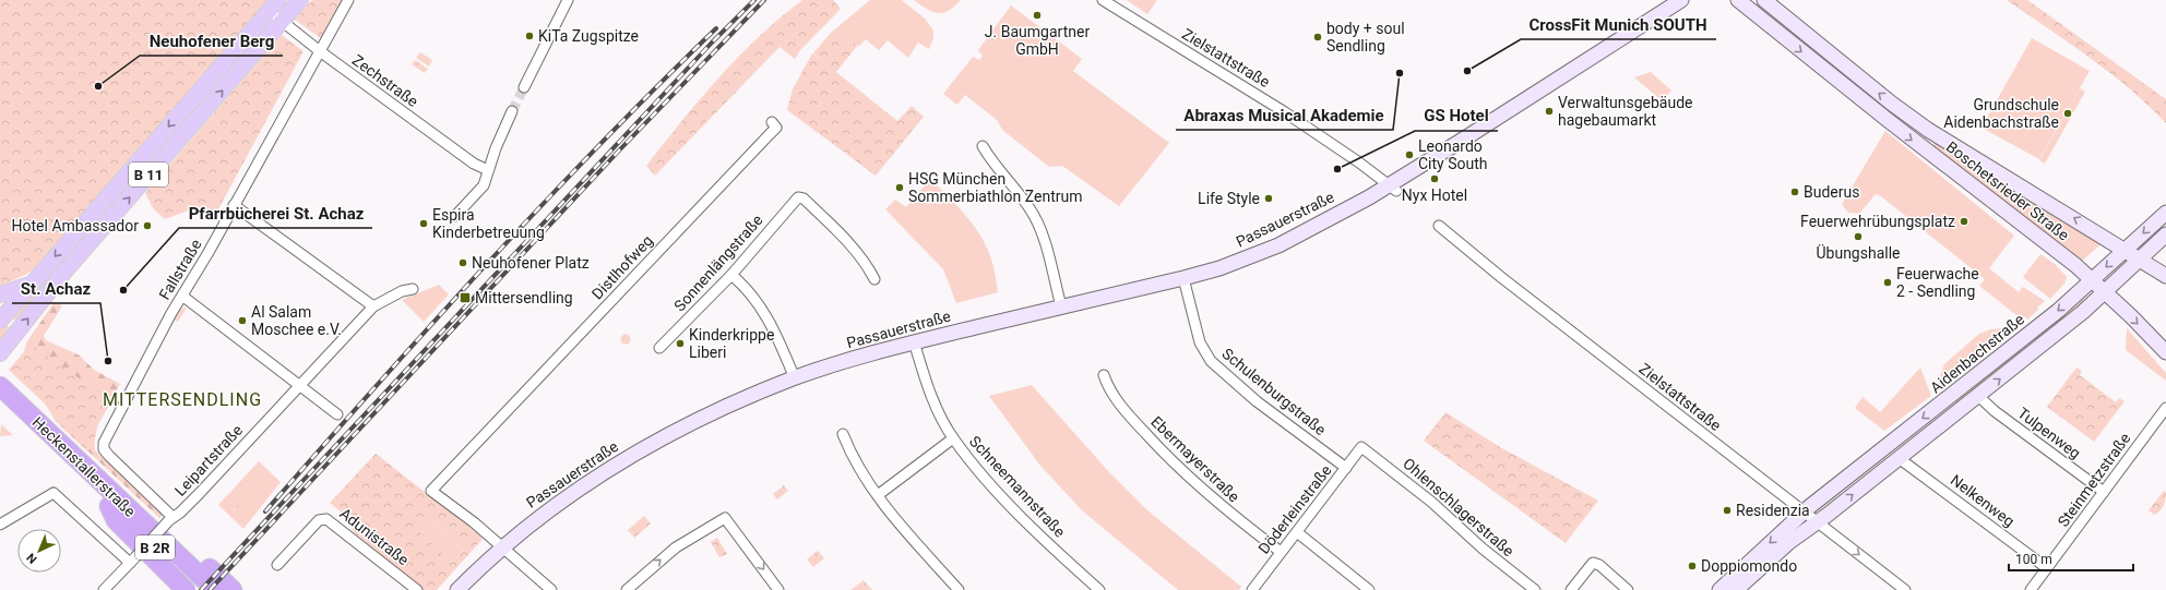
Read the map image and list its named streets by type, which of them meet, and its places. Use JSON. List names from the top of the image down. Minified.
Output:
{"streets":{"highway":["Heckenstallerstraße","B 2R"],"main road":["B 11","Boschetsrieder Straße","Passauerstraße","Aidenbachstraße"],"street":["Zielstattstraße","Zechstraße","Sonnenlängstraße","Distlhofweg","Fallstraße","Schulenburgstraße","Tulpenweg","Ebermayerstraße","Leipartstraße","Steinmetzstraße","Schneemannstraße","Nelkenweg","Ohlenschlagerstraße","Döderleinstraße","Adunistraße"]},"crossings":[["Zielstattstraße","Passauerstraße"],["Zielstattstraße","Aidenbachstraße"],["Zechstraße","B 11"],["Zechstraße","Fallstraße"],["Boschetsrieder Straße","Aidenbachstraße"],["Passauerstraße","Distlhofweg"],["Passauerstraße","Schulenburgstraße"],["Passauerstraße","Schneemannstraße"],["Fallstraße","Leipartstraße"],["Schulenburgstraße","Döderleinstraße"],["Tulpenweg","Steinmetzstraße"],["Ebermayerstraße","Döderleinstraße"],["Steinmetzstraße","Nelkenweg"],["Ohlenschlagerstraße","Döderleinstraße"]],"districts":["MITTERSENDLING"],"places":{"other":["J. Baumgartner GmbH","KiTa Zugspitze","body + soul Sendling","CrossFit Munich SOUTH","Abraxas Musical Akademie","Neuhofener Berg","Verwaltunsgebäude hagebaumarkt","Grundschule Aidenbachstraße","Leonardo City South","GS Hotel","Nyx Hotel","HSG München Sommerbiathlon Zentrum","Buderus","Life Style","Feuerwehrübungsplatz","Espira Kinderbetreuung","Hotel Ambassador","Übungshalle","Neuhofener Platz","Feuerwache 2 - Sendling","Pfarrbücherei St. Achaz","Al Salam Moschee e.V.","Kinderkrippe Liberi","St. Achaz","Residenzia","Doppiomondo"],"transit":["Mittersendling"]},"scale_bar":"100 m","north":"bottom left"}
